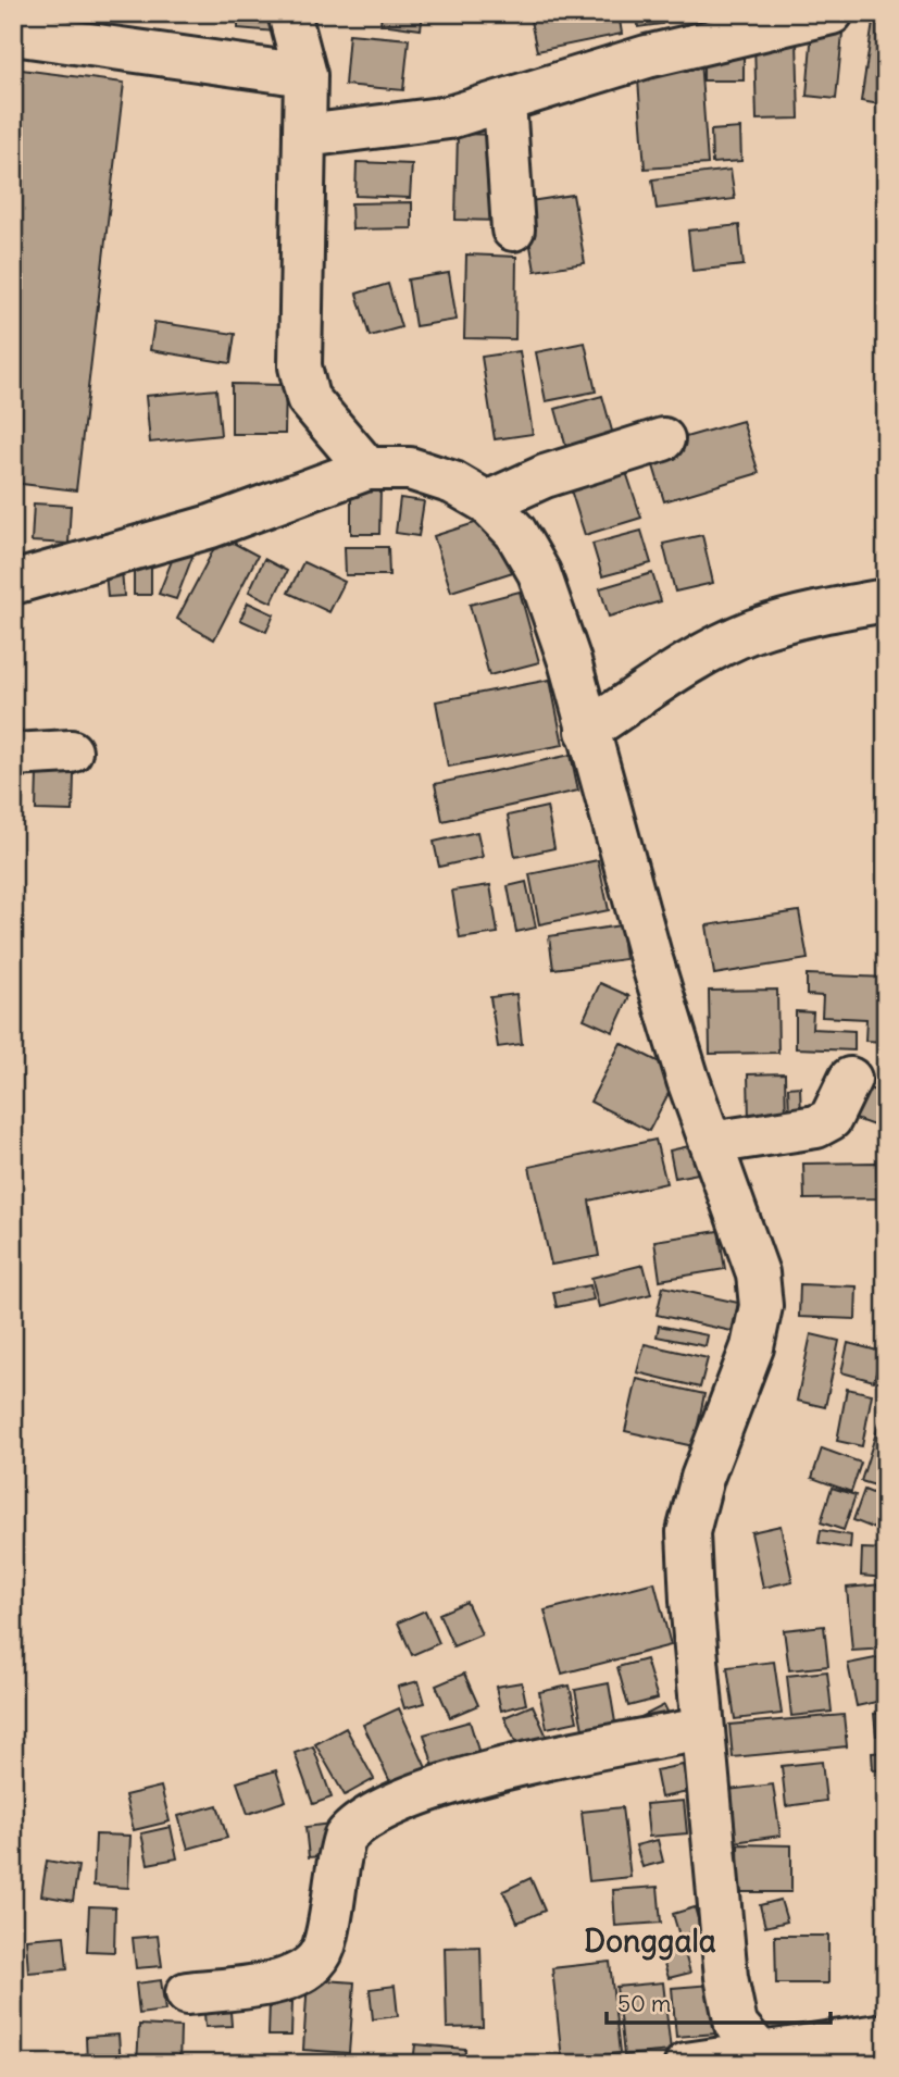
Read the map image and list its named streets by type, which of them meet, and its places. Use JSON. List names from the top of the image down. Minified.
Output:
{"districts":["Donggala"],"scale_bar":"50 m"}
